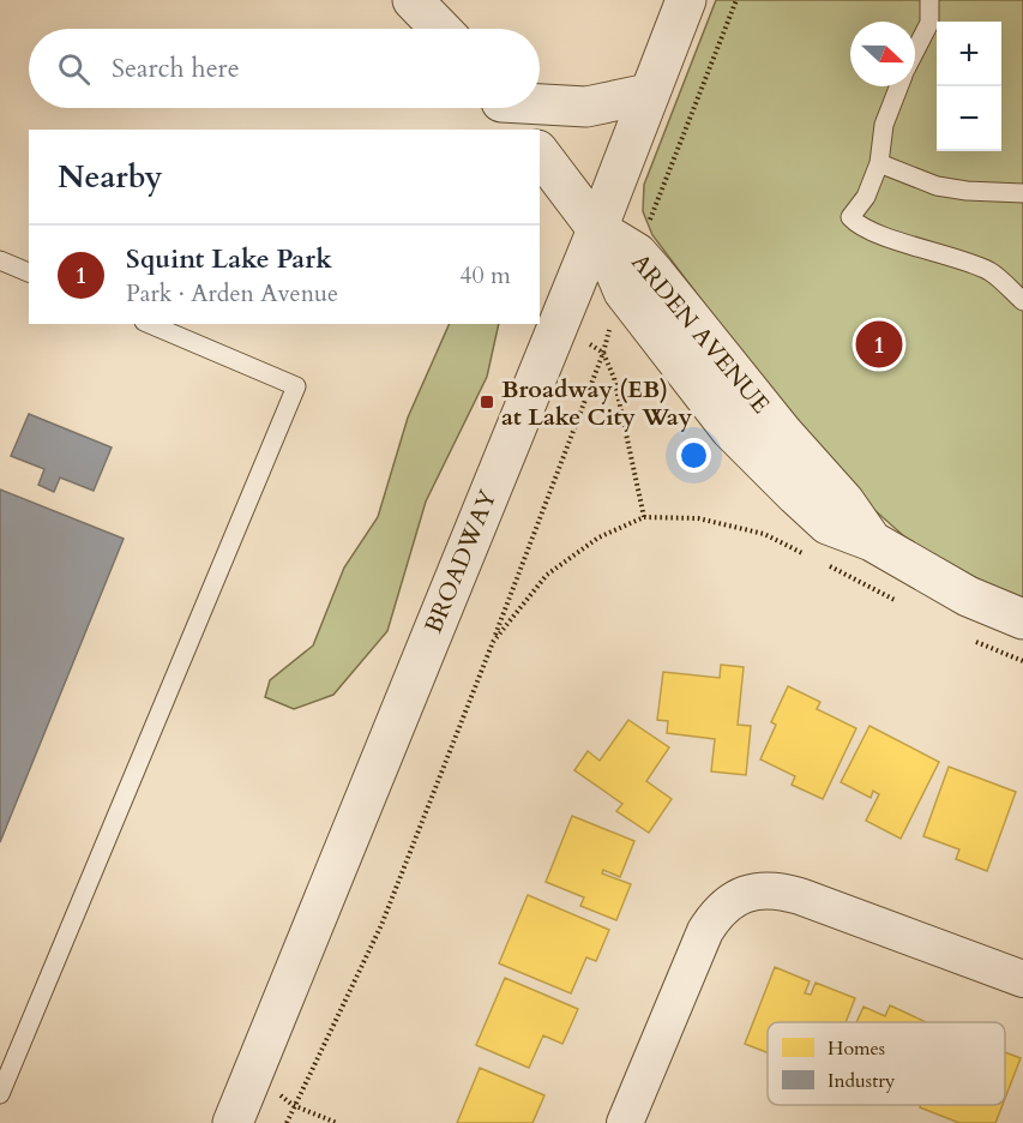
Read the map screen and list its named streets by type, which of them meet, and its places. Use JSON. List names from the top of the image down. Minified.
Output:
{"streets":{"street":["ARDEN AVENUE","BROADWAY"]},"crossings":[["ARDEN AVENUE","BROADWAY"]],"places":{"transit":["Broadway (EB) at Lake City Way"]},"legend":["Homes","Industry"],"north":"right","page":{"map_buttons":["+","−"],"search":"Search here","heading":"Nearby","list":[{"mark":"1","name":"Squint Lake Park","note":"Park · Arden Avenue","value":"40 m"}],"pins":"1"}}
